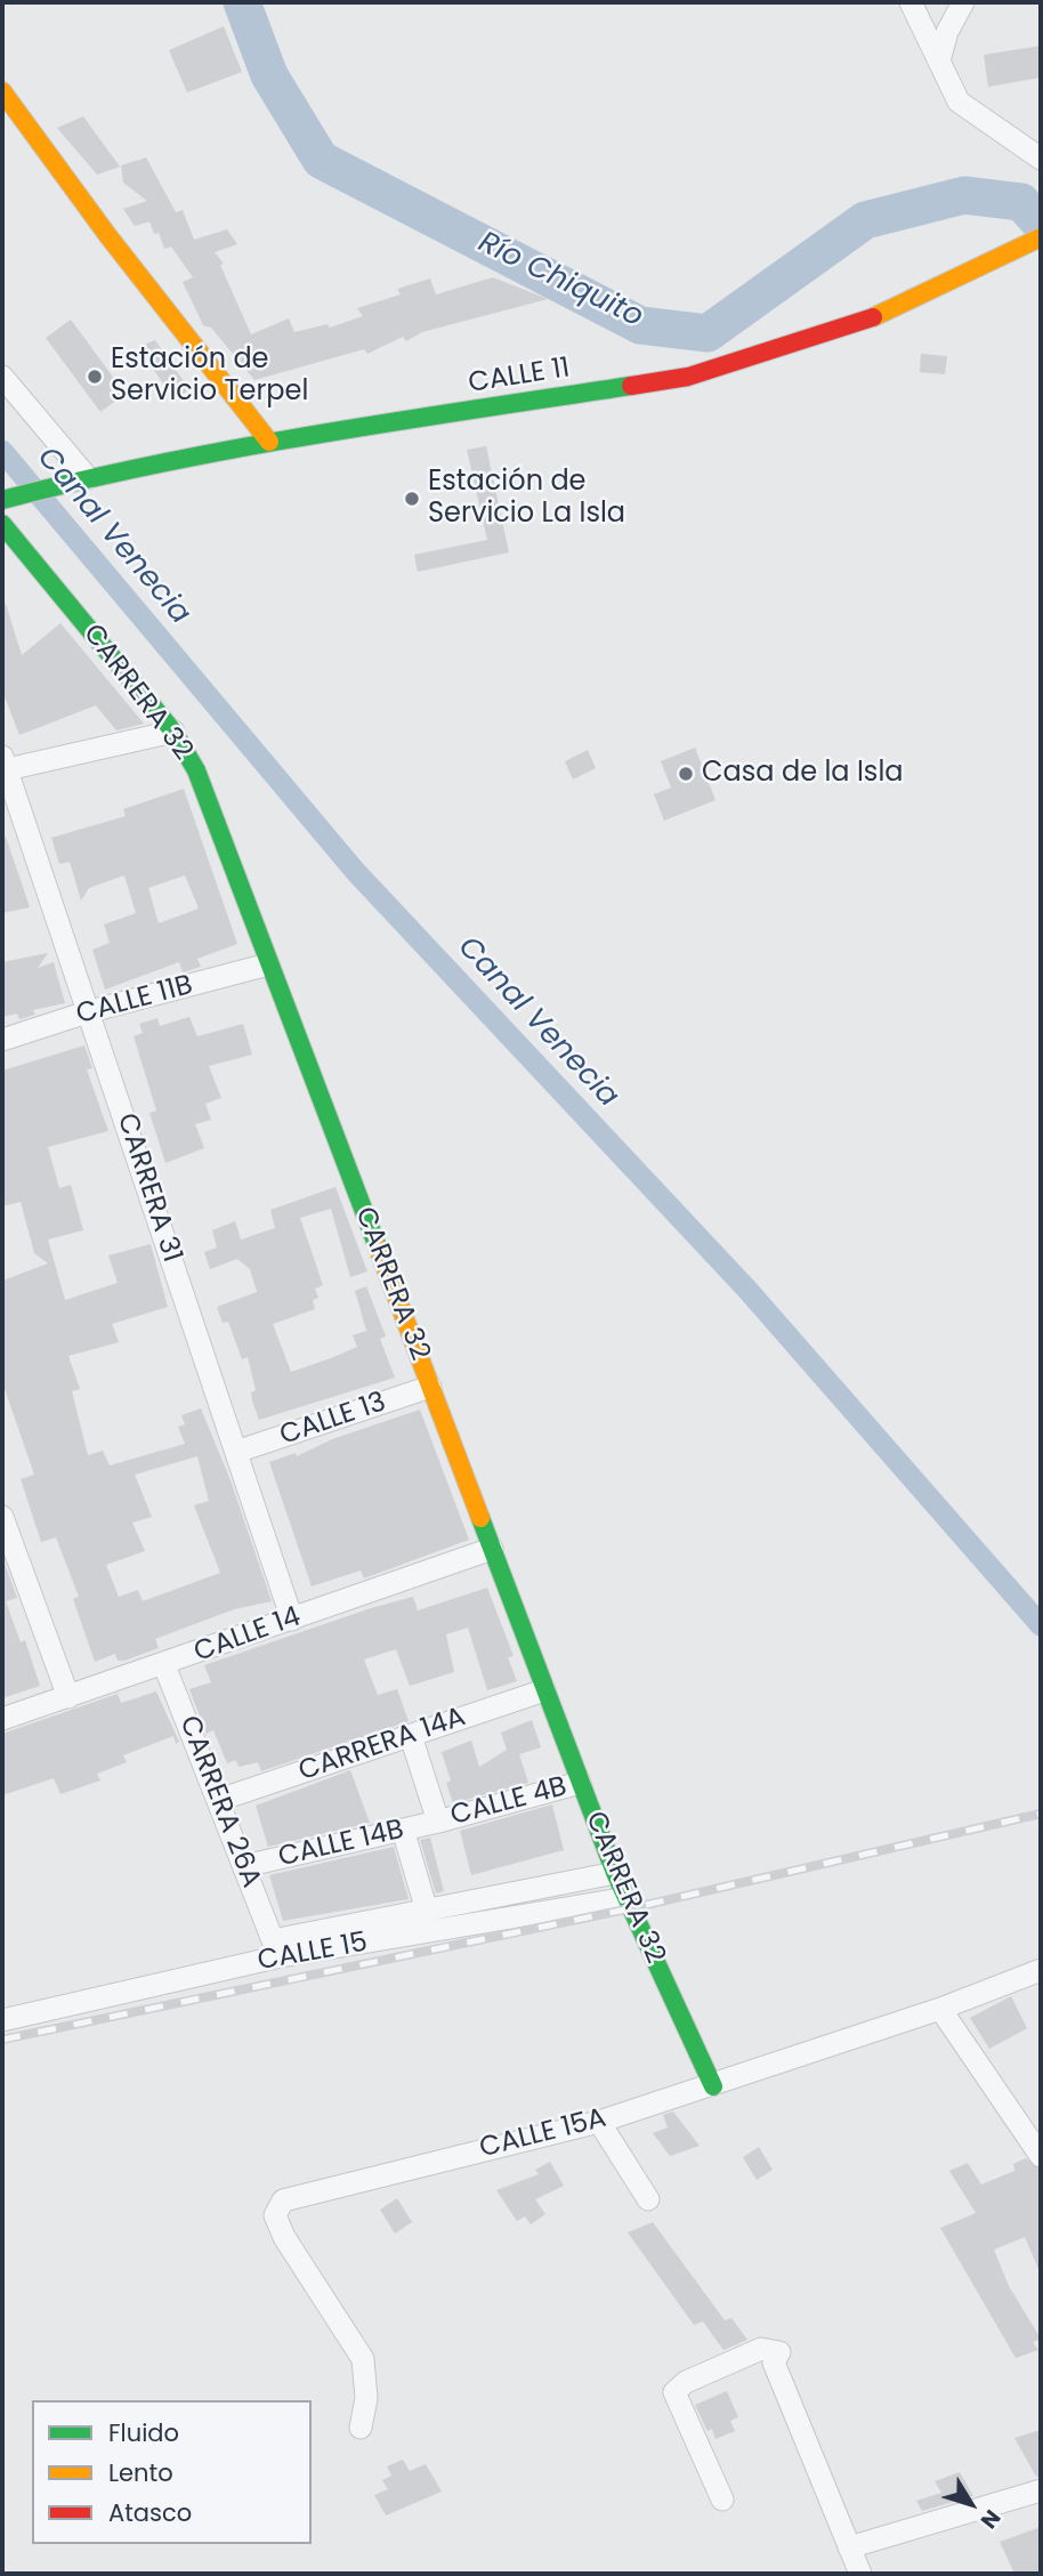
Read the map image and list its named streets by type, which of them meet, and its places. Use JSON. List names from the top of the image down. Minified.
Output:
{"streets":{"street":["CALLE 11","CARRERA 32","CALLE 11B","CARRERA 31","CALLE 13","CALLE 14","CARRERA 14A","CARRERA 26A","CALLE 4B","CALLE 14B","CALLE 15","CALLE 15A"]},"crossings":[["CARRERA 32","CALLE 11B"],["CARRERA 32","CALLE 13"],["CARRERA 32","CALLE 14"],["CARRERA 32","CARRERA 14A"],["CARRERA 32","CALLE 4B"],["CARRERA 32","CALLE 15"],["CARRERA 32","CALLE 15A"],["CALLE 11B","CARRERA 31"],["CARRERA 31","CALLE 13"],["CARRERA 31","CALLE 14"],["CALLE 14","CARRERA 26A"],["CARRERA 14A","CARRERA 26A"],["CARRERA 26A","CALLE 14B"],["CARRERA 26A","CALLE 15"],["CALLE 4B","CALLE 14B"]],"water":["Río Chiquito","Canal Venecia"],"places":["Estación de Servicio Terpel","Estación de Servicio La Isla","Casa de la Isla"],"legend":["Fluido","Lento","Atasco"],"north":"bottom right"}
